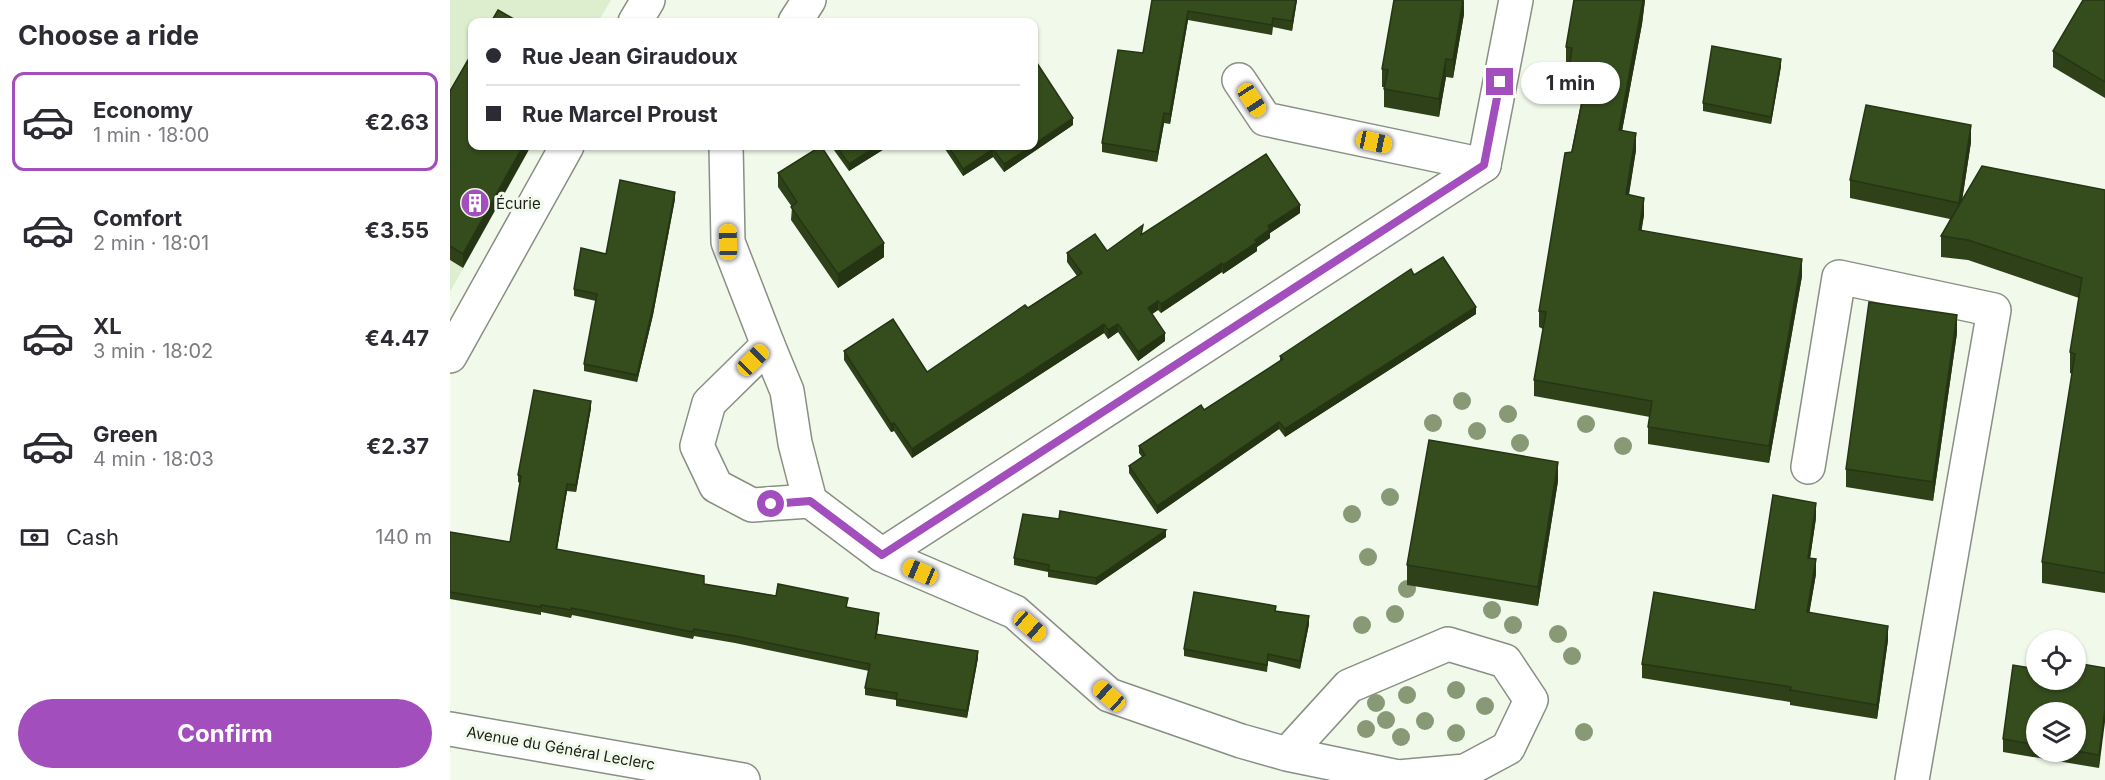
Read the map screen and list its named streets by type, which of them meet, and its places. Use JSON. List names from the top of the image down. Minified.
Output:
{"streets":{"street":["Avenue du Général Leclerc"]},"places":{"building":["Écurie"]},"page":{"heading":"Choose a ride","banner":["Rue Jean Giraudoux","Rue Marcel Proust"],"bubble":"1 min","list":[{"name":"Economy","note":"1 min · 18:00","value":"€2.63"},{"name":"Comfort","note":"2 min · 18:01","value":"€3.55"},{"name":"XL","note":"3 min · 18:02","value":"€4.47"},{"name":"Green","note":"4 min · 18:03","value":"€2.37"}],"pay":["Cash","140 m"],"buttons":"Confirm"}}
